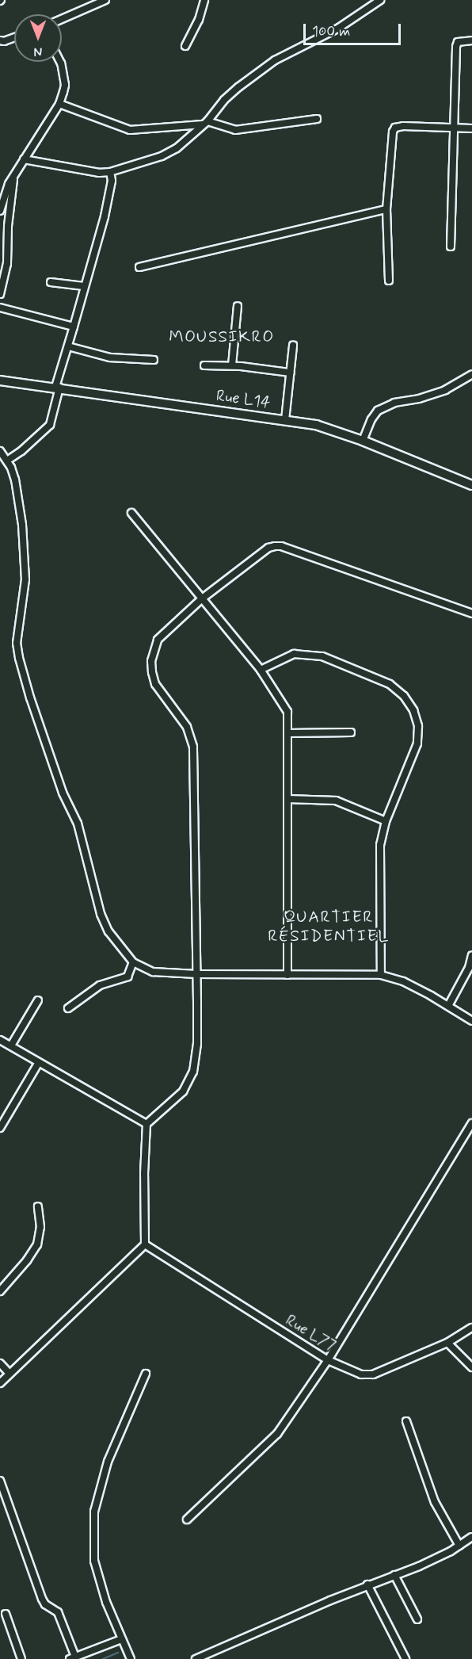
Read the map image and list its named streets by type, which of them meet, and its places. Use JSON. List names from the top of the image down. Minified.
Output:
{"streets":{"street":["Rue L14","Rue L77"]},"districts":["MOUSSIKRO","QUARTIER RÉSIDENTIEL"],"scale_bar":"100 m","north":"bottom"}
